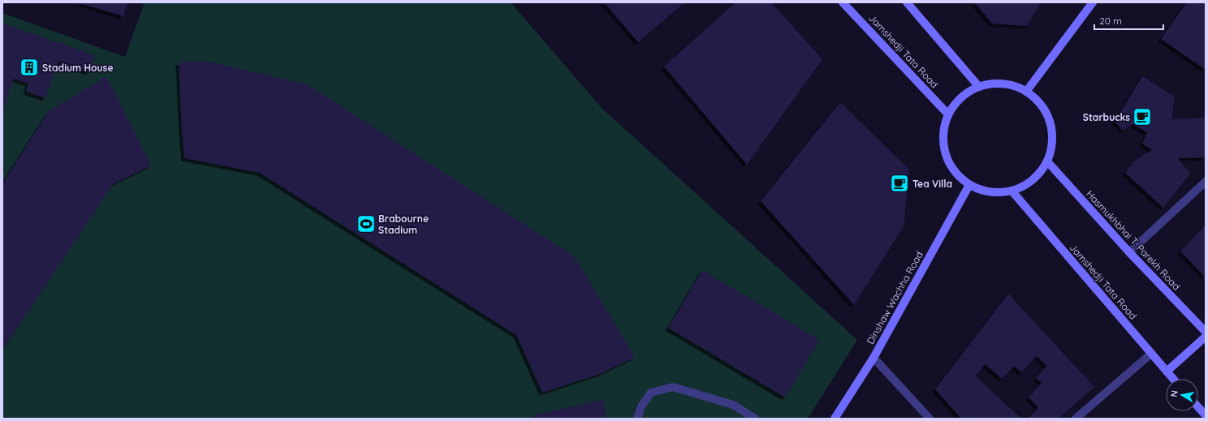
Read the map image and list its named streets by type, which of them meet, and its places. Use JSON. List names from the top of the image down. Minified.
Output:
{"streets":{"street":["Jamshedji Tata Road","Hasmukhbhai T. Parekh Road","Dinshaw Wachha Road"]},"crossings":[["Jamshedji Tata Road","Hasmukhbhai T. Parekh Road"],["Jamshedji Tata Road","Dinshaw Wachha Road"],["Hasmukhbhai T. Parekh Road","Dinshaw Wachha Road"]],"places":{"building":["Stadium House"],"cafe":["Starbucks","Tea Villa"],"sports":["Brabourne Stadium"]},"scale_bar":"20 m","north":"left"}
